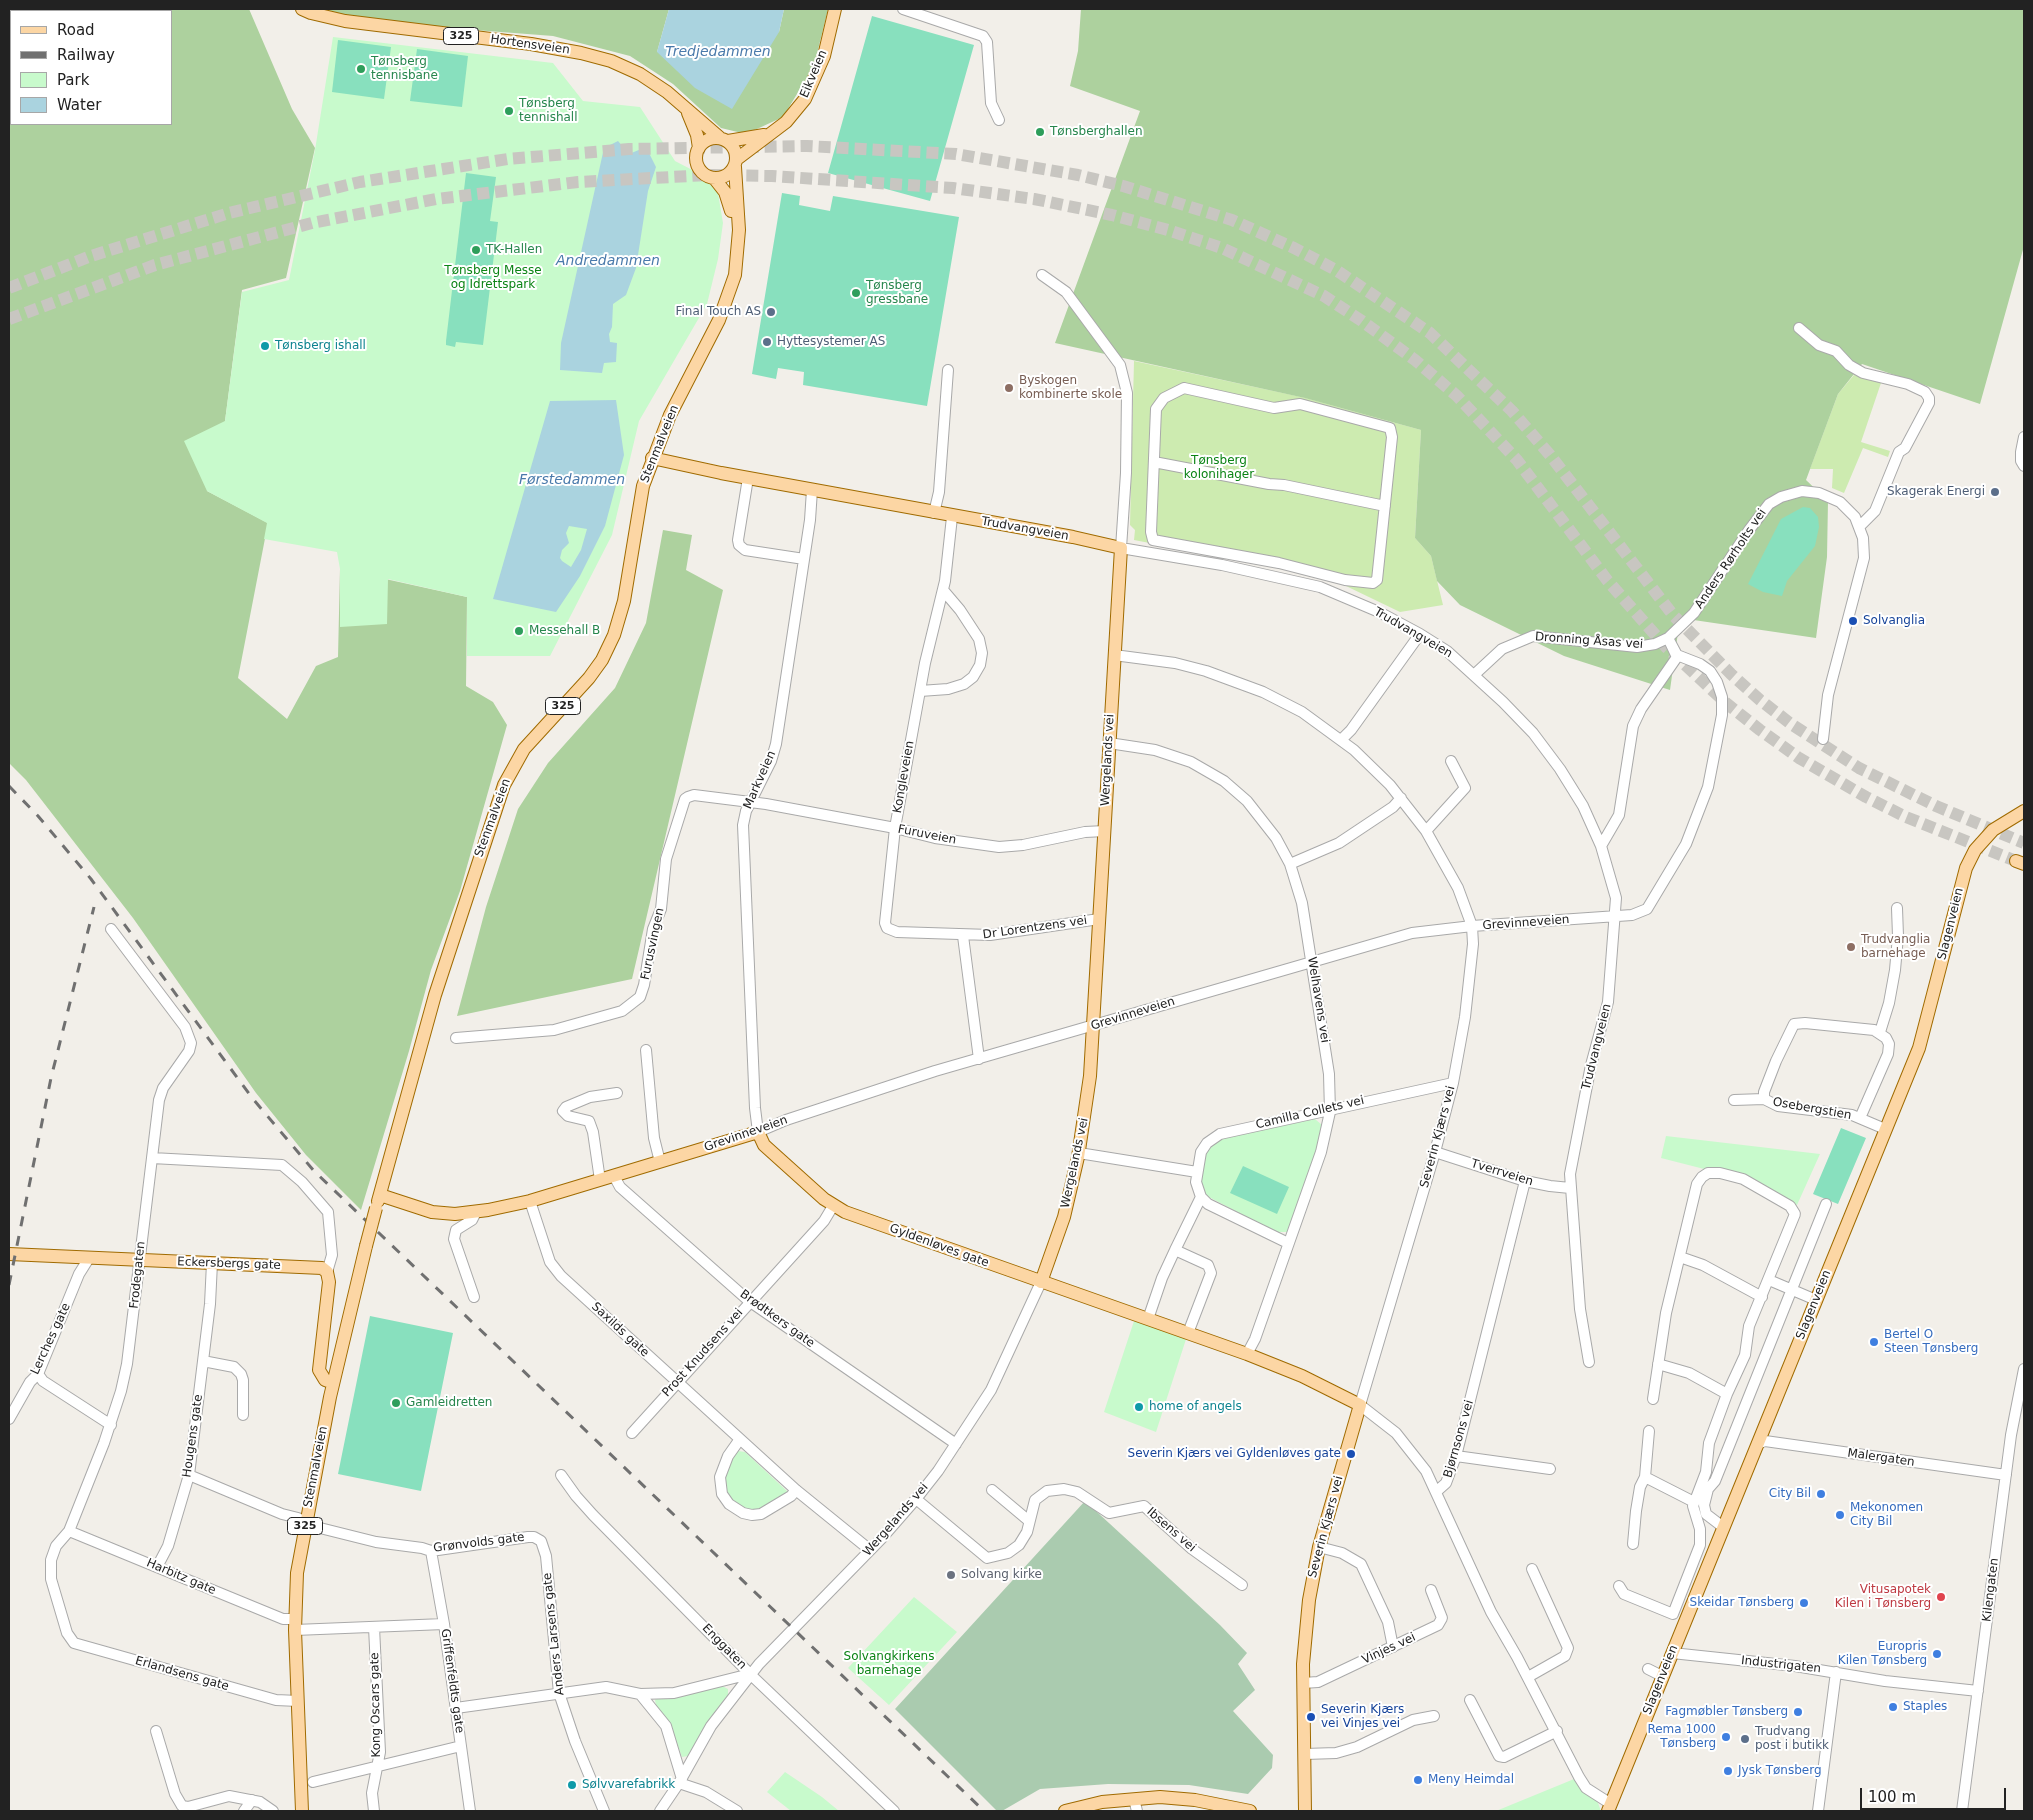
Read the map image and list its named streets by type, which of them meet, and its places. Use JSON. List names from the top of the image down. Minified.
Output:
{"streets":{"main road":["325","Hortensveien","Eikveien","Stenmalveien","Trudvangveien","Wergelands vei","Grevinneveien","Slagenveien","Severin Kjærs vei","Gyldenløves gate","Eckersbergs gate"],"street":["Anders Rørholts vei","Dronning Åsas vei","Kongleveien","Markveien","Furuveien","Dr Lorentzens vei","Furusvingen","Welhavens vei","Osebergstien","Camilla Collets vei","Tverrveien","Frodegaten","Brødtkers gate","Saxilds gate","Lerches gate","Prost Knudsens vei","Hougens gate","Bjørnsons vei","Malergaten","Ibsens vei","Grønvolds gate","Harbitz gate","Kilengaten","Anders Larsens gate","Enggaten","Vinjes vei","Industrigaten","Erlandsens gate","Griffenfeldts gate","Kong Oscars gate"]},"crossings":[["Hortensveien","Eikveien"],["Hortensveien","Stenmalveien"],["Eikveien","Stenmalveien"],["Stenmalveien","Trudvangveien"],["Stenmalveien","Grevinneveien"],["Stenmalveien","Grønvolds gate"],["Stenmalveien","Harbitz gate"],["Stenmalveien","Erlandsens gate"],["Trudvangveien","Dronning Åsas vei"],["Trudvangveien","Wergelands vei"],["Trudvangveien","Kongleveien"],["Trudvangveien","Markveien"],["Trudvangveien","Grevinneveien"],["Trudvangveien","Tverrveien"],["Anders Rørholts vei","Dronning Åsas vei"],["Wergelands vei","Furuveien"],["Wergelands vei","Grevinneveien"],["Wergelands vei","Dr Lorentzens vei"],["Wergelands vei","Welhavens vei"],["Wergelands vei","Severin Kjærs vei"],["Wergelands vei","Gyldenløves gate"],["Wergelands vei","Brødtkers gate"],["Wergelands vei","Saxilds gate"],["Wergelands vei","Ibsens vei"],["Wergelands vei","Enggaten"],["Kongleveien","Furuveien"],["Kongleveien","Dr Lorentzens vei"],["Markveien","Furuveien"],["Markveien","Grevinneveien"],["Markveien","Furusvingen"],["Markveien","Gyldenløves gate"],["Furuveien","Furusvingen"],["Grevinneveien","Welhavens vei"],["Grevinneveien","Severin Kjærs vei"],["Grevinneveien","Gyldenløves gate"],["Grevinneveien","Brødtkers gate"],["Grevinneveien","Saxilds gate"],["Slagenveien","Osebergstien"],["Slagenveien","Bjørnsons vei"],["Slagenveien","Malergaten"],["Slagenveien","Industrigaten"],["Welhavens vei","Camilla Collets vei"],["Welhavens vei","Gyldenløves gate"],["Camilla Collets vei","Severin Kjærs vei"],["Severin Kjærs vei","Tverrveien"],["Severin Kjærs vei","Gyldenløves gate"],["Severin Kjærs vei","Vinjes vei"],["Tverrveien","Bjørnsons vei"],["Gyldenløves gate","Prost Knudsens vei"],["Gyldenløves gate","Bjørnsons vei"],["Eckersbergs gate","Frodegaten"],["Eckersbergs gate","Lerches gate"],["Eckersbergs gate","Hougens gate"],["Frodegaten","Harbitz gate"],["Frodegaten","Erlandsens gate"],["Brødtkers gate","Prost Knudsens vei"],["Saxilds gate","Prost Knudsens vei"],["Hougens gate","Grønvolds gate"],["Hougens gate","Harbitz gate"],["Malergaten","Kilengaten"],["Grønvolds gate","Anders Larsens gate"],["Grønvolds gate","Griffenfeldts gate"],["Harbitz gate","Griffenfeldts gate"],["Harbitz gate","Kong Oscars gate"],["Kilengaten","Industrigaten"]],"water":["Tredjedammen","Andredammen","Førstedammen"],"parks":["Tønsberg Messe og Idrettspark","Tønsberg kolonihager","Solvangkirkens barnehage"],"places":["Tønsberg tennisbane","Tønsberg tennishall","Tønsberghallen","TK-Hallen","Tønsberg gressbane","Final Touch AS","Hyttesystemer AS","Tønsberg ishall","Byskogen kombinerte skole","Skagerak Energi","Solvanglia","Messehall B","Trudvanglia barnehage","Bertel O Steen Tønsberg","Gamleidretten","home of angels","Severin Kjærs vei Gyldenløves gate","City Bil","Mekonomen City Bil","Solvang kirke","Vitusapotek Kilen i Tønsberg","Skeidar Tønsberg","Europris Kilen Tønsberg","Staples","Fagmøbler Tønsberg","Severin Kjærs vei Vinjes vei","Rema 1000 Tønsberg","Trudvang post i butikk","Jysk Tønsberg","Meny Heimdal","Sølvvarefabrikk"],"legend":["Road","Railway","Park","Water"],"scale_bar":"100 m"}
